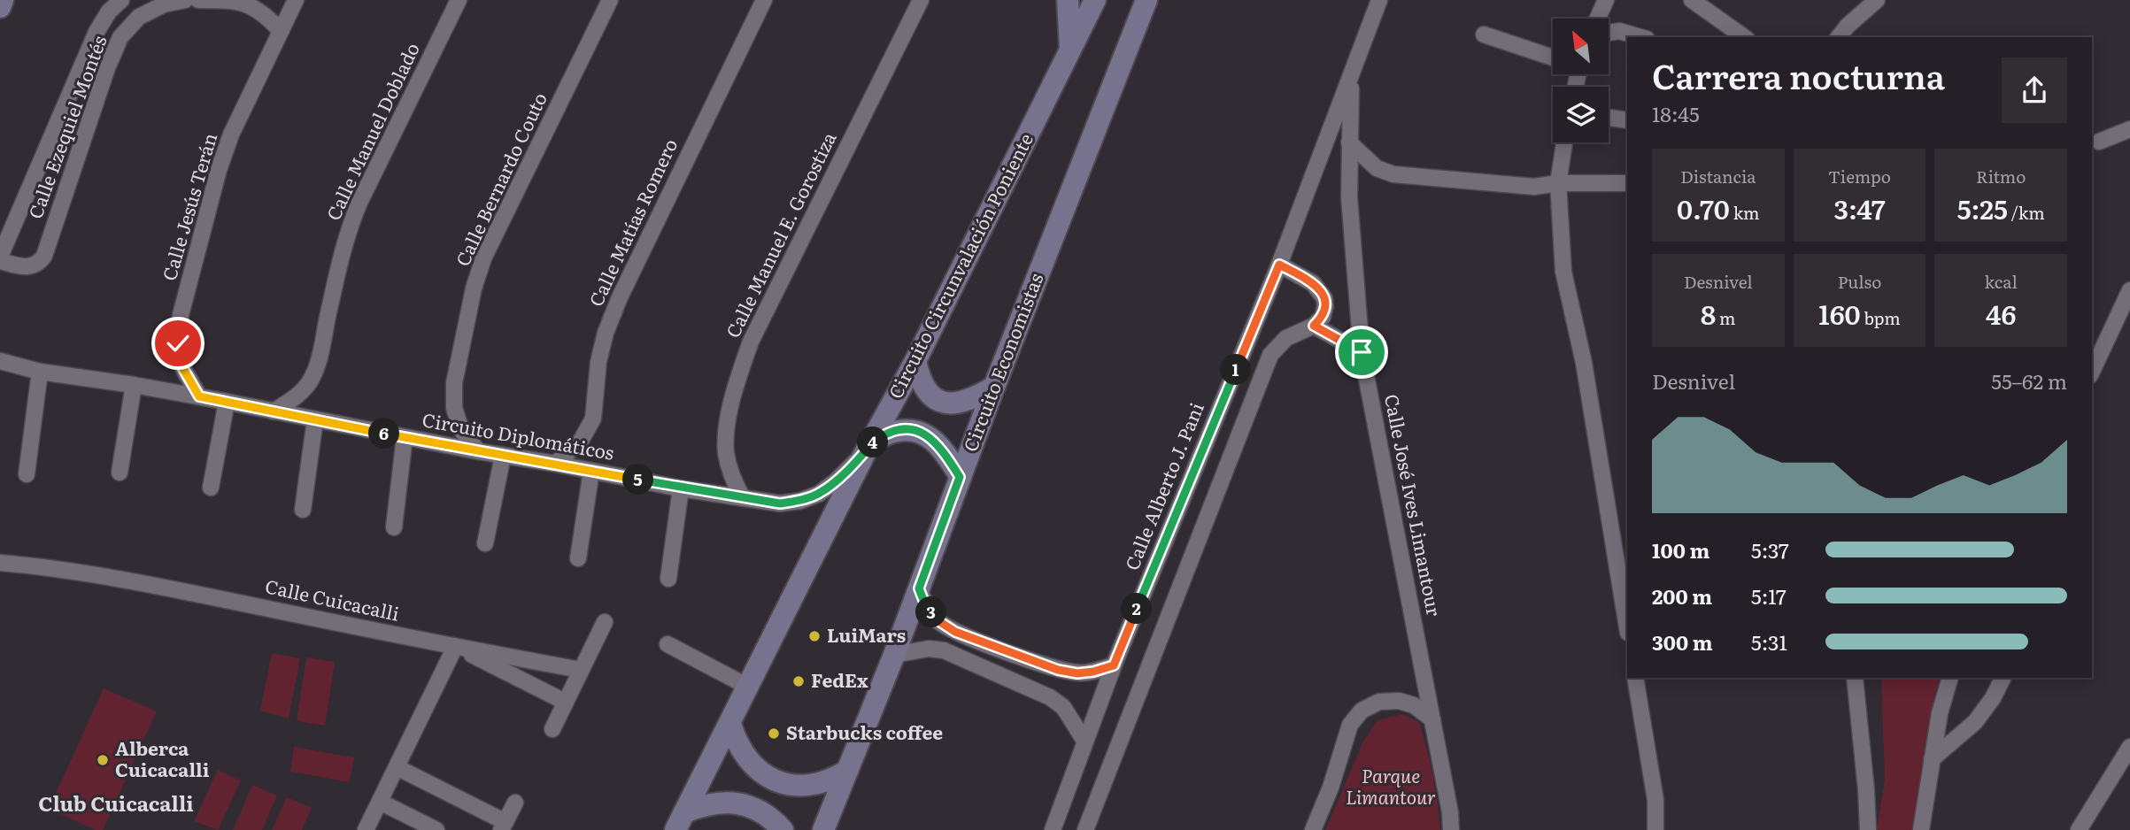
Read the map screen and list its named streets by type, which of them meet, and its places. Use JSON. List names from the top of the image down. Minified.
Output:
{"streets":{"main road":["Circuito Circunvalación Poniente","Circuito Economistas"],"street":["Calle Ezequiel Montés","Calle Manuel Doblado","Calle Bernardo Couto","Calle Jesús Terán","Calle Matías Romero","Calle Manuel E. Gorostiza","Circuito Diplomáticos","Calle Alberto J. Pani","Calle José Ives Limantour","Calle Cuicacalli"]},"crossings":[["Calle Manuel Doblado","Circuito Diplomáticos"],["Calle Bernardo Couto","Circuito Diplomáticos"],["Calle Jesús Terán","Circuito Diplomáticos"],["Calle Matías Romero","Circuito Diplomáticos"],["Calle Manuel E. Gorostiza","Circuito Diplomáticos"],["Circuito Circunvalación Poniente","Circuito Diplomáticos"],["Calle Alberto J. Pani","Calle José Ives Limantour"]],"districts":["Club Cuicacalli"],"parks":["Parque Limantour"],"places":["LuiMars","FedEx","Starbucks coffee","Alberca Cuicacalli"],"north":"top left","page":{"heading":["Carrera nocturna","18:45"],"stats":[["Distancia","0.70 km"],["Tiempo","3:47"],["Ritmo","5:25 /km"],["Desnivel","8 m"],["Pulso","160 bpm"],["kcal","46"]],"chart":["Desnivel","55–62 m"],"pins":["1","6","4","5","2","3"],"list":[{"name":"100 m","note":"5:37"},{"name":"200 m","note":"5:17"},{"name":"300 m","note":"5:31"}]}}
